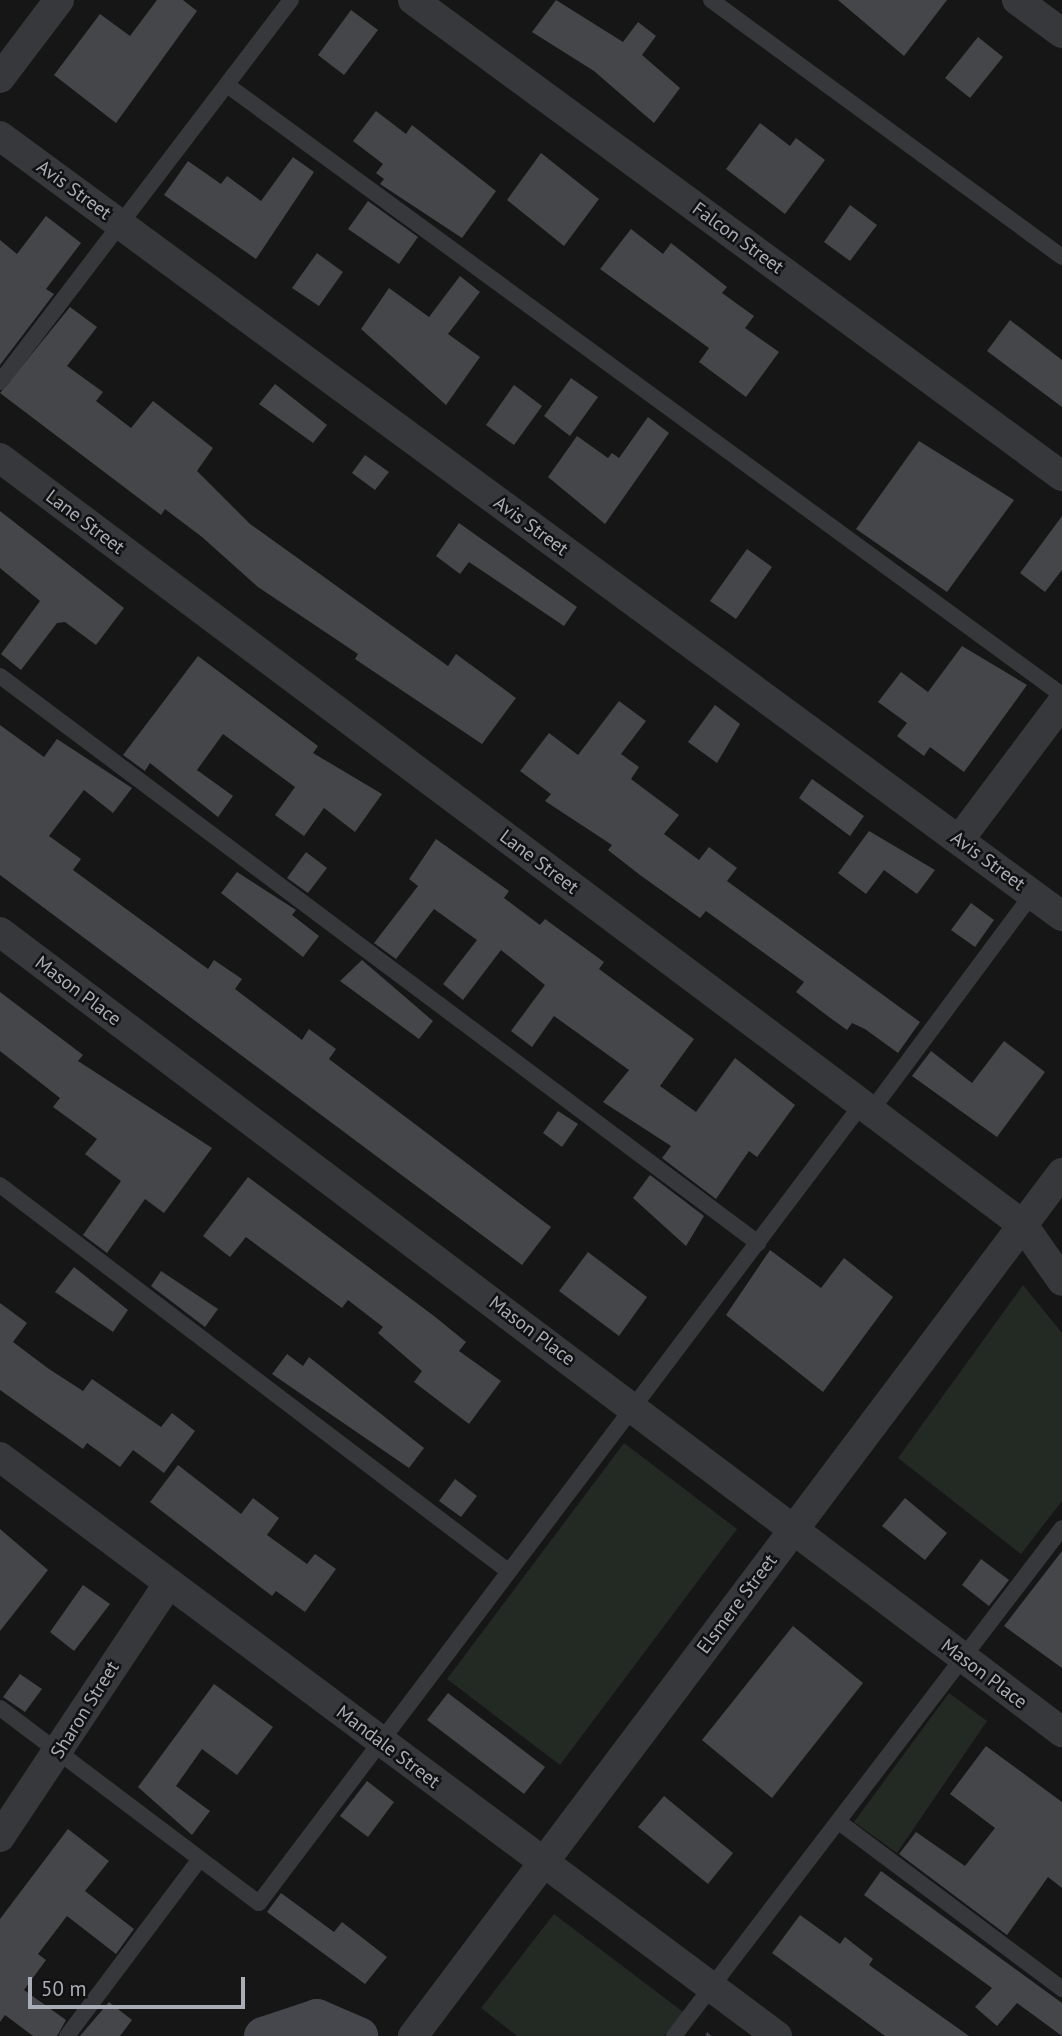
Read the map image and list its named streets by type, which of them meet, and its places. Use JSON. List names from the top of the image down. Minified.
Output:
{"streets":{"street":["Avis Street","Falcon Street","Lane Street","Mason Place","Elsmere Street","Sharon Street","Mandale Street"]},"crossings":[["Lane Street","Elsmere Street"],["Mason Place","Elsmere Street"],["Elsmere Street","Mandale Street"],["Sharon Street","Mandale Street"]],"scale_bar":"50 m"}
